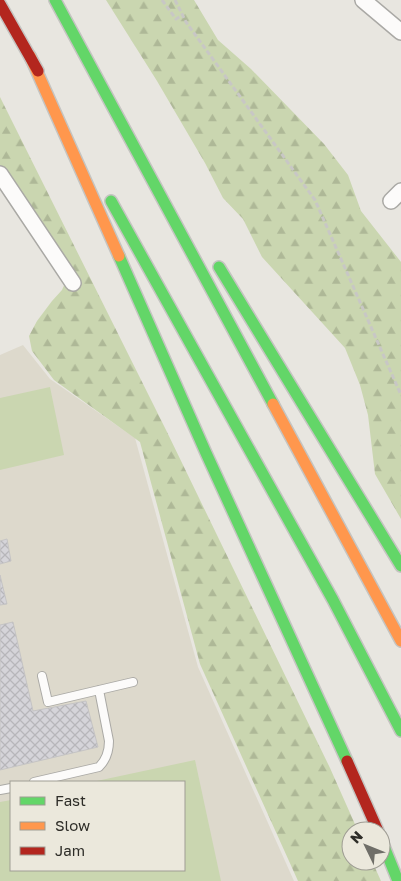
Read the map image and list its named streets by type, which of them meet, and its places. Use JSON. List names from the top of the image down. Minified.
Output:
{"legend":["Fast","Slow","Jam"],"north":"top left"}
